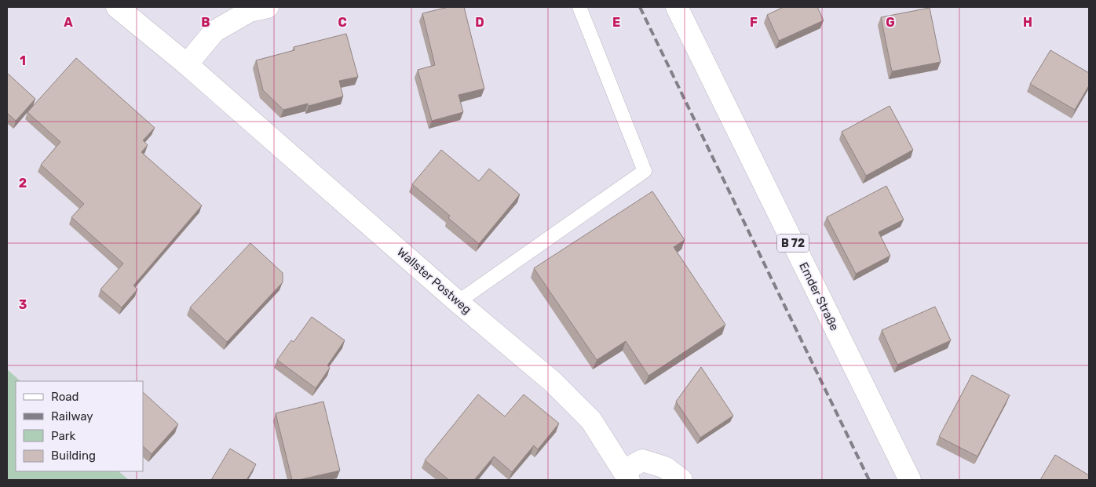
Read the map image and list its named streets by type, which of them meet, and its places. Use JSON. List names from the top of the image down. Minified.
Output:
{"streets":{"street":["B 72","Wallster Postweg","Emder Straße"]},"legend":["Road","Railway","Park","Building"],"grid":{"columns":["A","B","C","D","E","F","G","H"],"rows":["1","2","3"]}}
